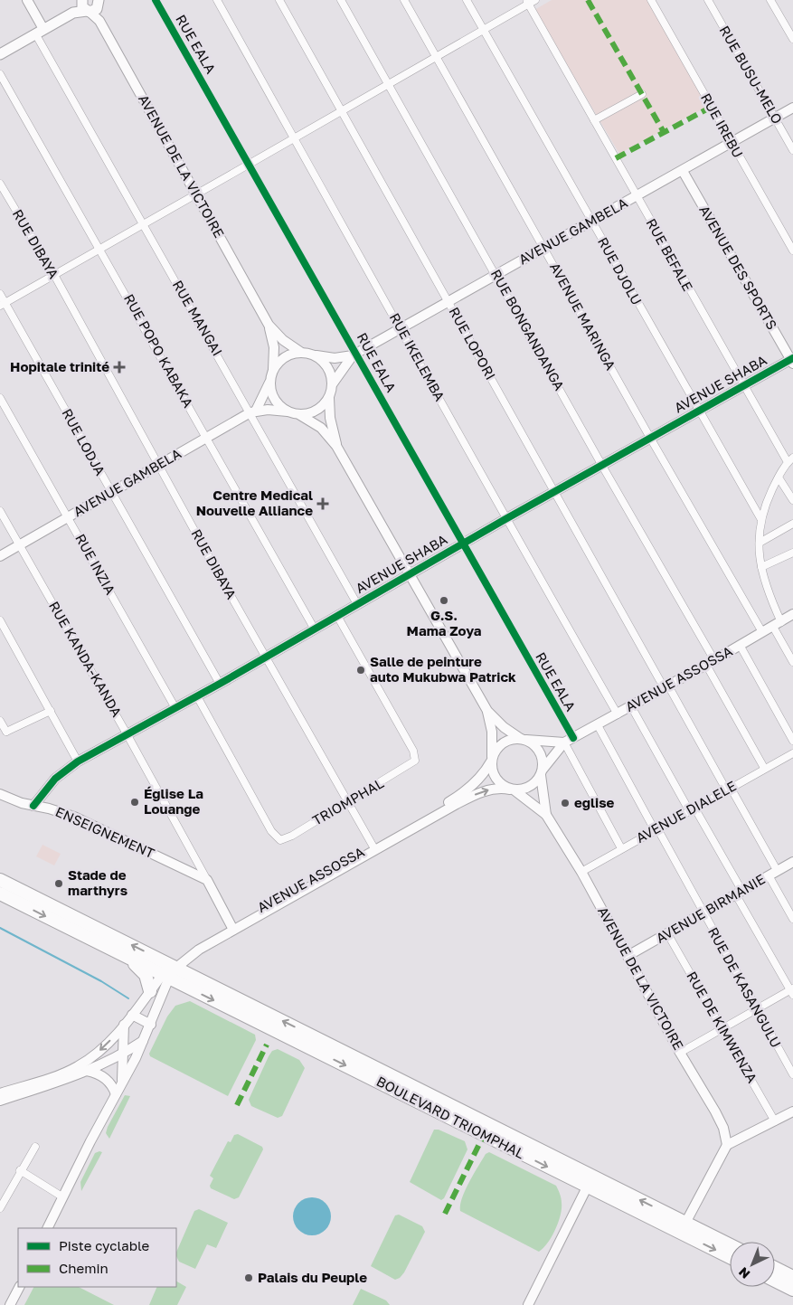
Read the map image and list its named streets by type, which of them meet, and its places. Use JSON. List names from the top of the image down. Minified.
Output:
{"streets":{"highway":["BOULEVARD TRIOMPHAL"],"main road":["AVENUE DE LA VICTOIRE","AVENUE GAMBELA","AVENUE DES SPORTS","AVENUE SHABA","AVENUE ASSOSSA","ENSEIGNEMENT","AVENUE BIRMANIE"],"street":["RUE EALA","RUE BUSU-MELO","RUE IREBU","RUE DIBAYA","RUE BEFALE","RUE DJOLU","AVENUE MARINGA","RUE MANGAI","RUE BONGANDANGA","RUE LOPORI","RUE POPO KABAKA","RUE IKELEMBA","RUE LODJA","RUE INZIA","RUE KANDA-KANDA","TRIOMPHAL","AVENUE DIALELE","RUE DE KASANGULU","RUE DE KIMWENZA"]},"crossings":[["RUE EALA","AVENUE GAMBELA"],["RUE EALA","AVENUE SHABA"],["RUE EALA","AVENUE ASSOSSA"],["RUE BUSU-MELO","AVENUE GAMBELA"],["RUE IREBU","AVENUE GAMBELA"],["AVENUE DE LA VICTOIRE","AVENUE DIALELE"],["AVENUE DE LA VICTOIRE","AVENUE BIRMANIE"],["AVENUE GAMBELA","RUE DIBAYA"],["AVENUE GAMBELA","RUE BEFALE"],["AVENUE GAMBELA","AVENUE DES SPORTS"],["AVENUE GAMBELA","RUE DJOLU"],["AVENUE GAMBELA","AVENUE MARINGA"],["AVENUE GAMBELA","RUE MANGAI"],["AVENUE GAMBELA","RUE BONGANDANGA"],["AVENUE GAMBELA","RUE LOPORI"],["AVENUE GAMBELA","RUE POPO KABAKA"],["AVENUE GAMBELA","RUE IKELEMBA"],["AVENUE GAMBELA","RUE LODJA"],["AVENUE GAMBELA","RUE INZIA"],["AVENUE GAMBELA","RUE KANDA-KANDA"],["RUE DIBAYA","AVENUE SHABA"],["RUE DIBAYA","AVENUE ASSOSSA"],["RUE DIBAYA","TRIOMPHAL"],["RUE BEFALE","AVENUE SHABA"],["AVENUE DES SPORTS","AVENUE SHABA"],["RUE DJOLU","AVENUE SHABA"],["AVENUE MARINGA","AVENUE SHABA"],["AVENUE MARINGA","AVENUE ASSOSSA"],["RUE MANGAI","AVENUE SHABA"],["RUE BONGANDANGA","AVENUE SHABA"],["RUE BONGANDANGA","AVENUE ASSOSSA"],["RUE BONGANDANGA","AVENUE DIALELE"],["RUE LOPORI","AVENUE SHABA"],["RUE LOPORI","AVENUE ASSOSSA"],["RUE LOPORI","AVENUE DIALELE"],["RUE LOPORI","AVENUE BIRMANIE"],["RUE POPO KABAKA","AVENUE SHABA"],["RUE IKELEMBA","AVENUE SHABA"],["RUE IKELEMBA","AVENUE ASSOSSA"],["AVENUE SHABA","RUE LODJA"],["AVENUE SHABA","RUE INZIA"],["AVENUE SHABA","RUE KANDA-KANDA"],["AVENUE SHABA","TRIOMPHAL"],["AVENUE SHABA","ENSEIGNEMENT"],["RUE KANDA-KANDA","ENSEIGNEMENT"],["AVENUE ASSOSSA","RUE DE KASANGULU"],["AVENUE ASSOSSA","BOULEVARD TRIOMPHAL"],["AVENUE DIALELE","RUE DE KASANGULU"],["AVENUE BIRMANIE","RUE DE KASANGULU"],["AVENUE BIRMANIE","RUE DE KIMWENZA"]],"places":{"health":["Hopitale trinité","Centre Medical Nouvelle Alliance"],"other":["G.S. Mama Zoya","Salle de peinture auto Mukubwa Patrick","Église La Louange","eglise","Stade de marthyrs","Palais du Peuple"]},"legend":["Piste cyclable","Chemin"],"north":"bottom left"}
